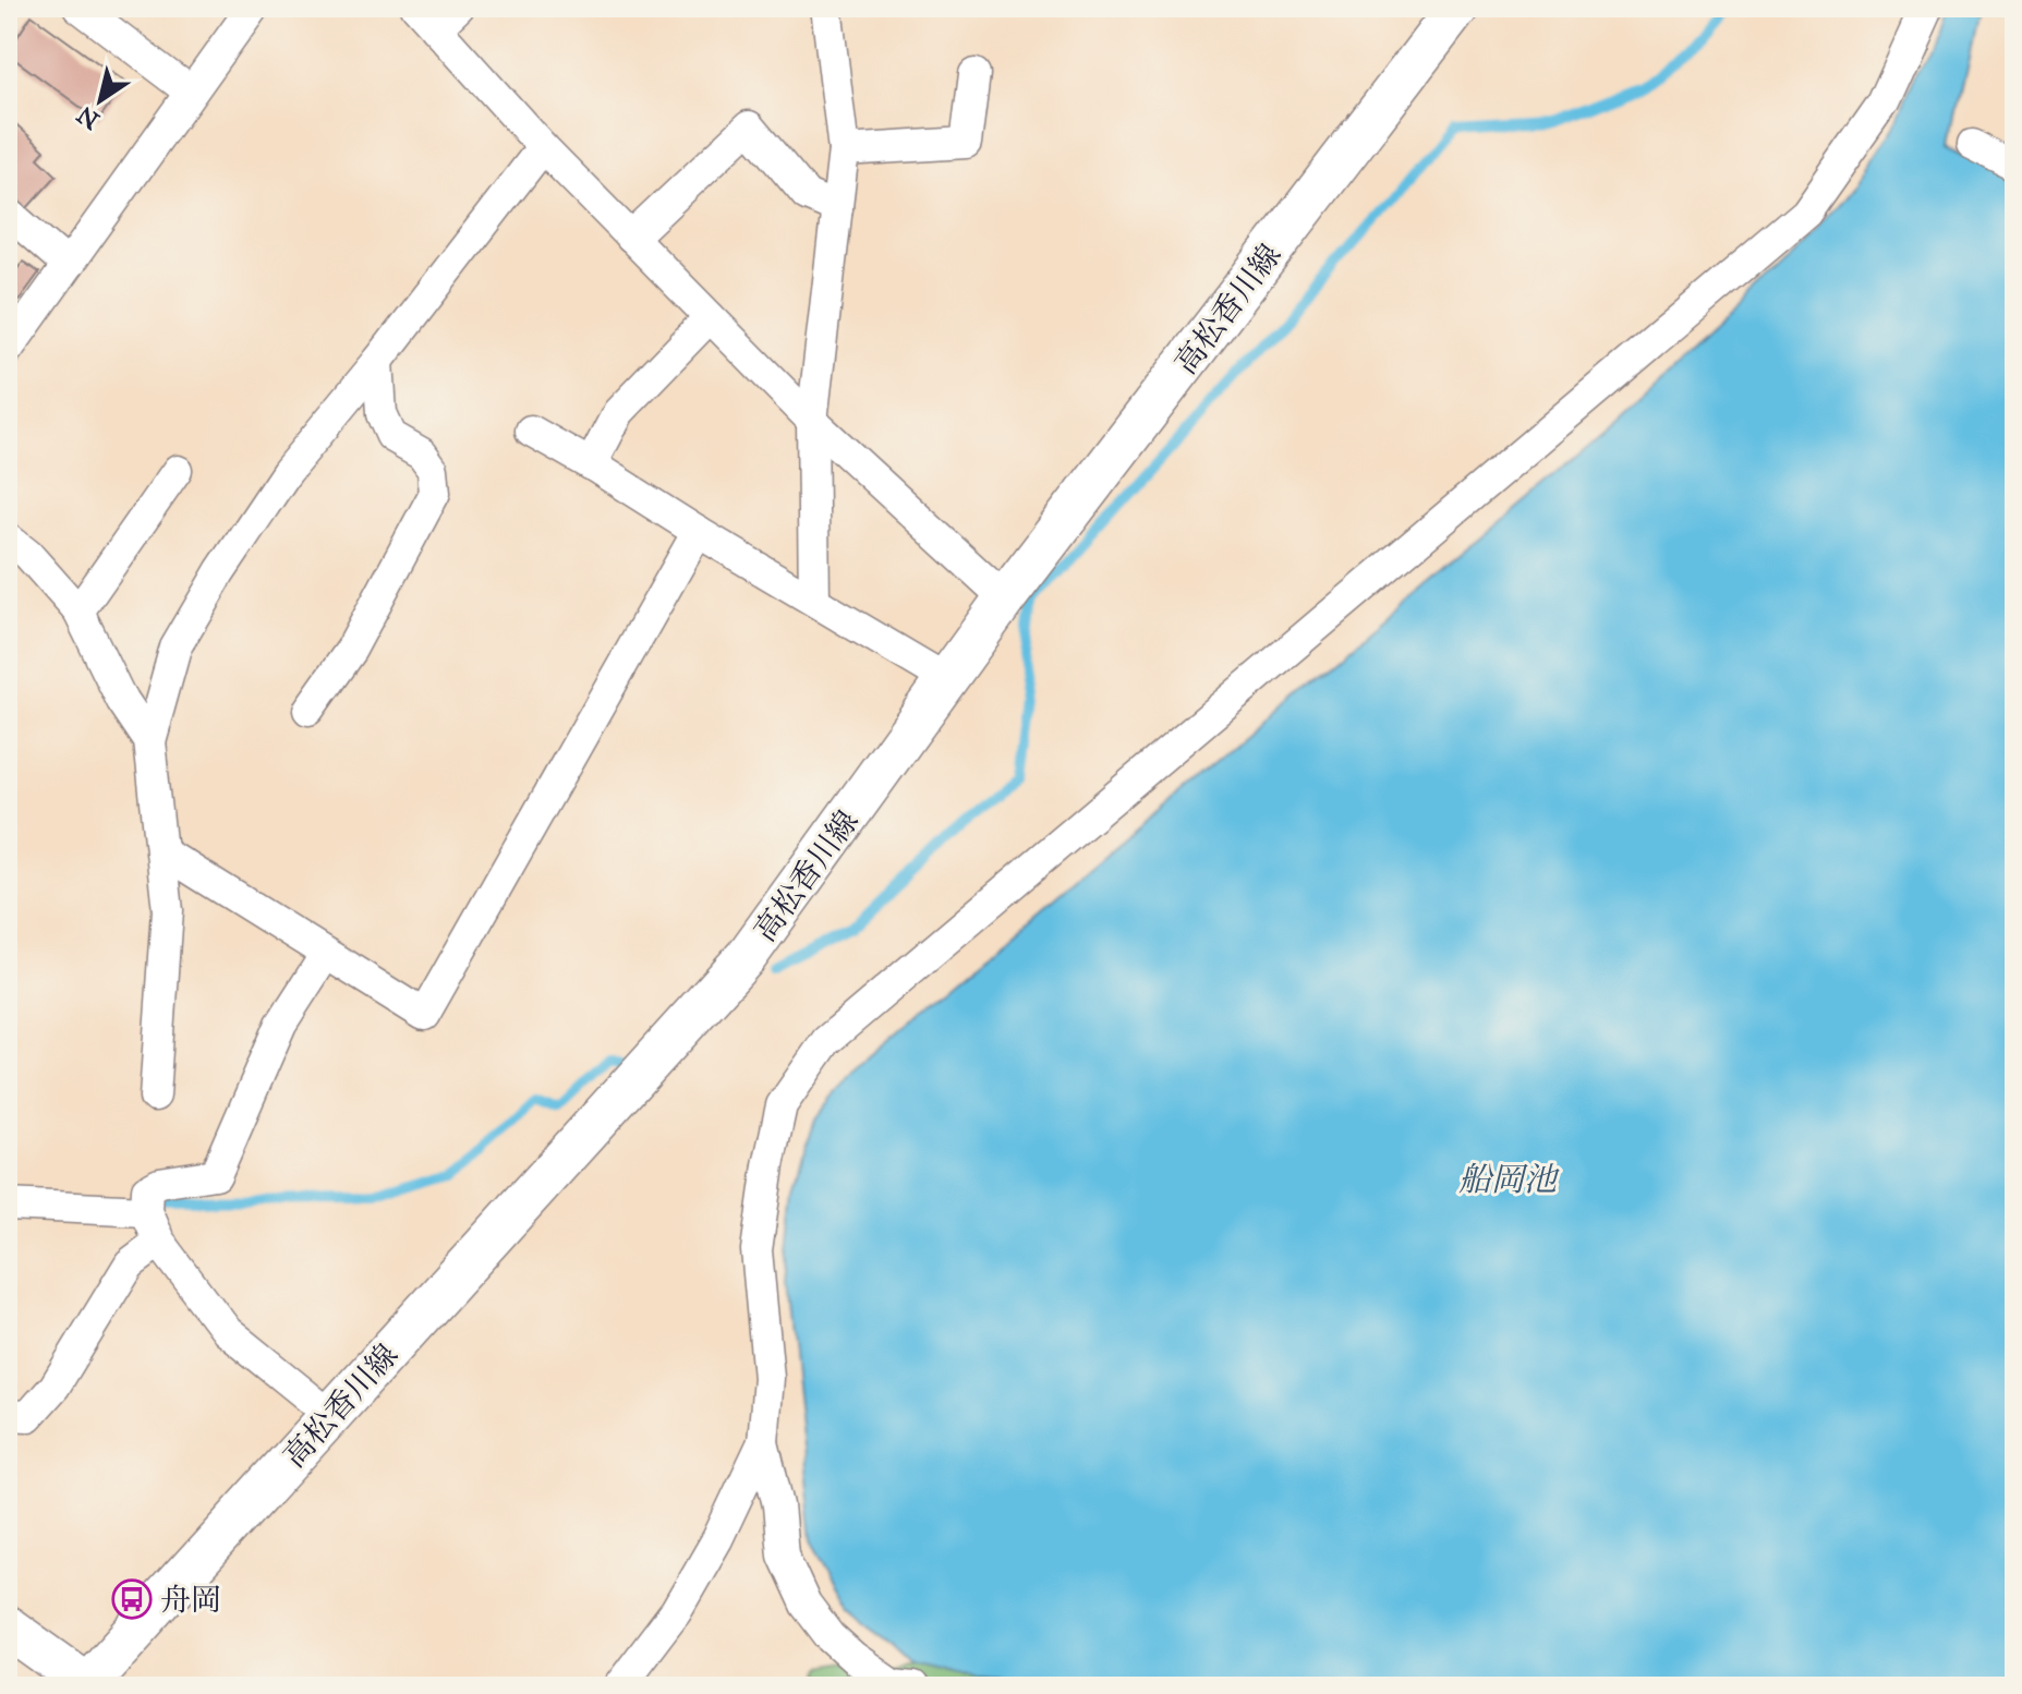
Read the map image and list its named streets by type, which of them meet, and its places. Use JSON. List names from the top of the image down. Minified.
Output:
{"streets":{"main road":["高松香川線"]},"water":["船岡池"],"places":{"bus stop":["舟岡"]},"north":"bottom left"}
